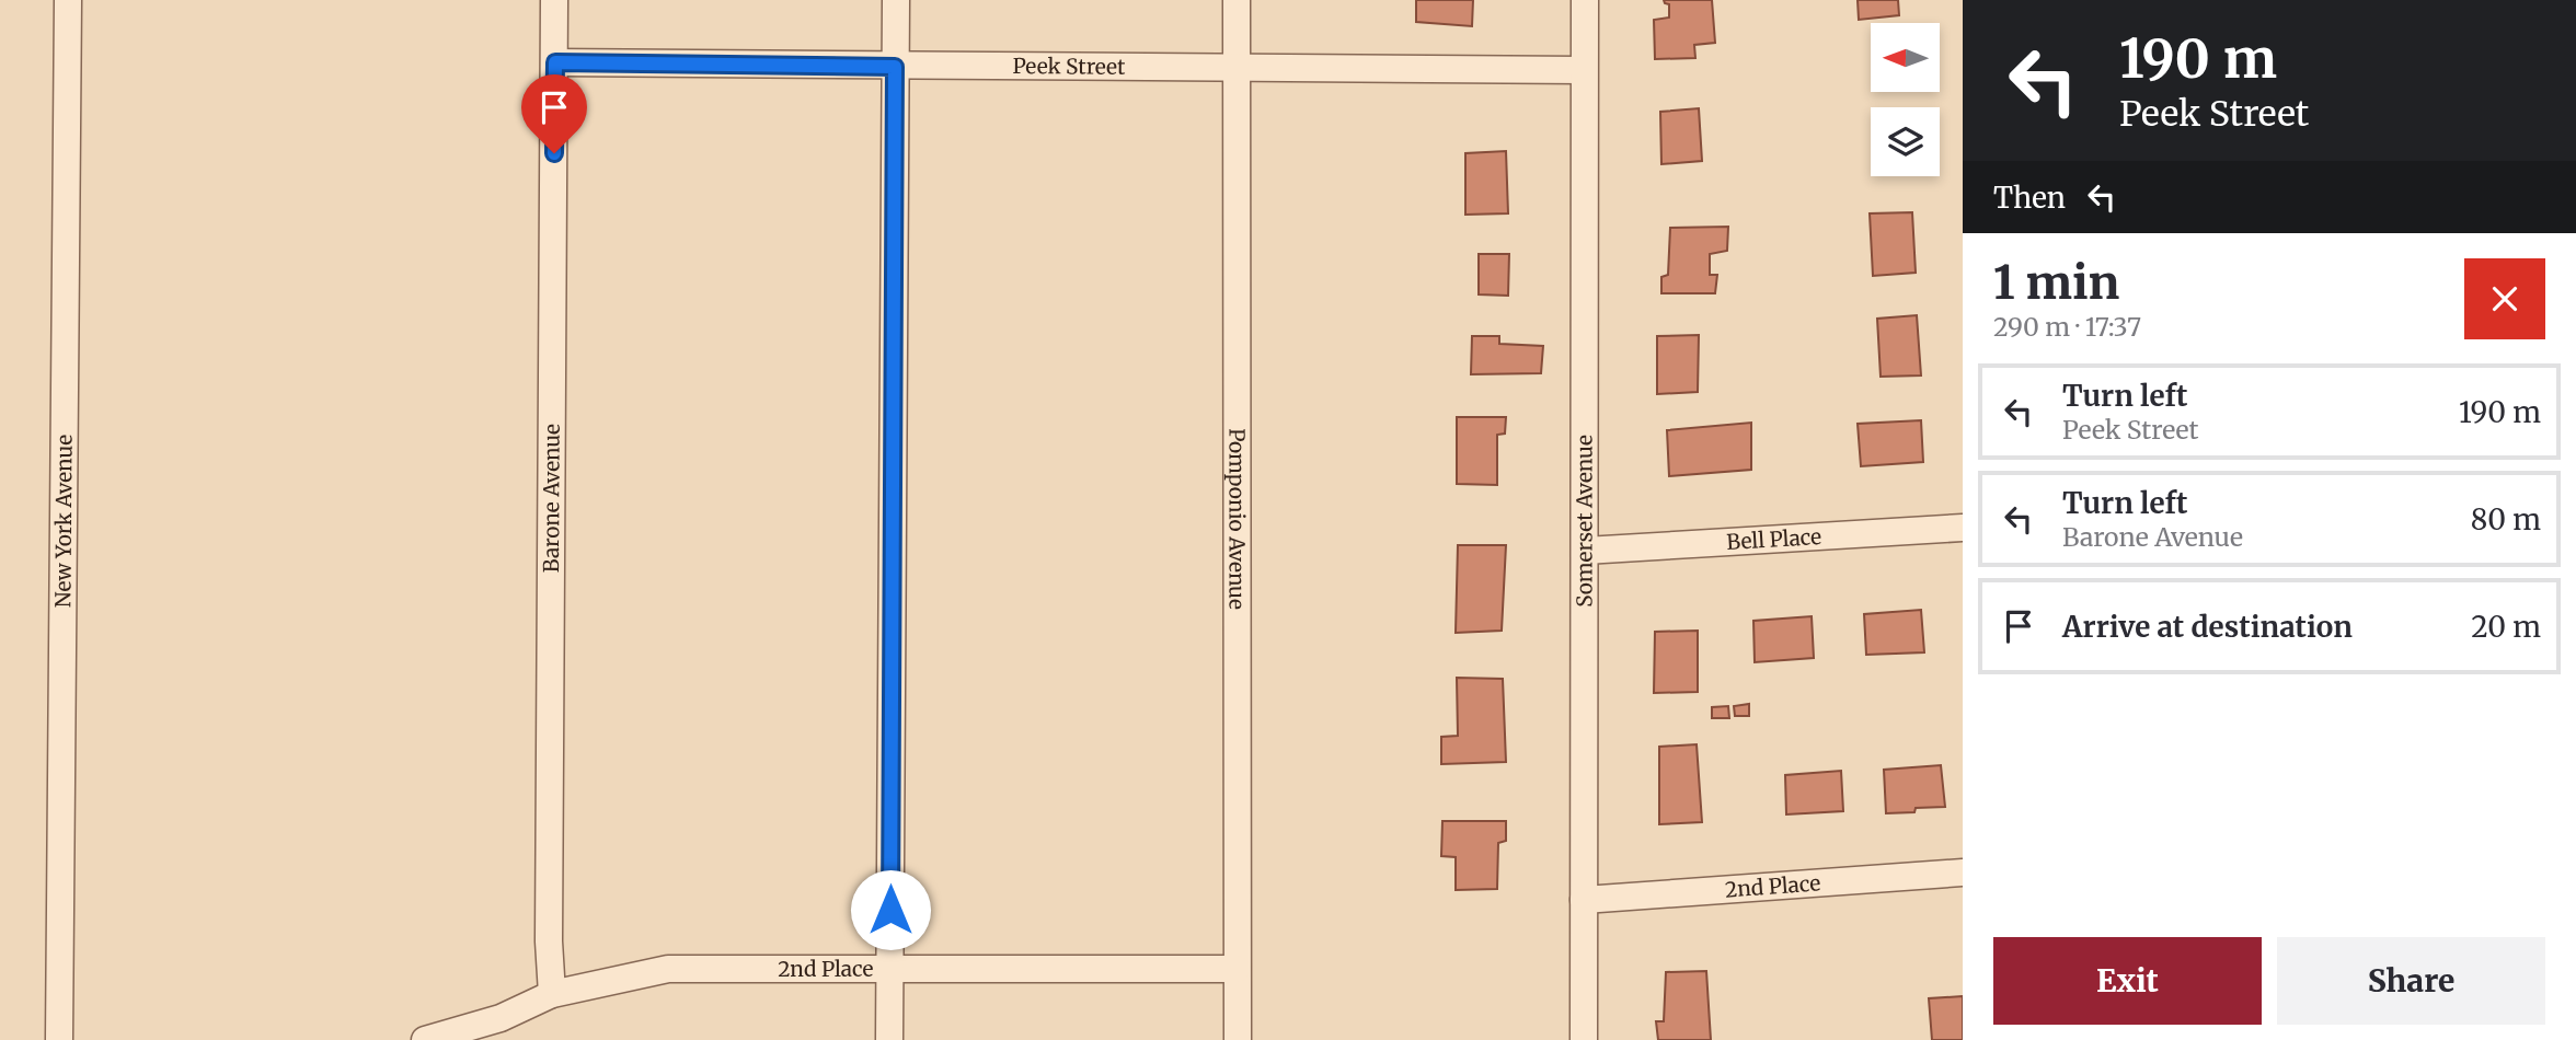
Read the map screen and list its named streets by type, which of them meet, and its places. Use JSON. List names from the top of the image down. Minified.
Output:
{"streets":{"street":["Peek Street","Barone Avenue","New York Avenue","Pomponio Avenue","Somerset Avenue","Bell Place","2nd Place"]},"crossings":[["Peek Street","Barone Avenue"],["Peek Street","Pomponio Avenue"],["Peek Street","Somerset Avenue"],["Barone Avenue","2nd Place"],["Pomponio Avenue","2nd Place"],["Somerset Avenue","Bell Place"],["Somerset Avenue","2nd Place"]],"north":"left","page":{"turn":["190 m","Peek Street"],"then":"Then","heading":["1 min","290 m · 17:37"],"list":[{"name":"Turn left","note":"Peek Street","value":"190 m"},{"name":"Turn left","note":"Barone Avenue","value":"80 m"},{"name":"Arrive at destination","value":"20 m"}],"buttons":["Exit","Share"]}}
